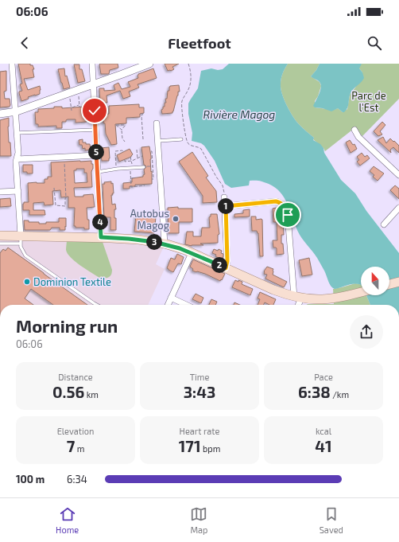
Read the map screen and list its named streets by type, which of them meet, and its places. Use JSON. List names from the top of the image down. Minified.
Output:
{"water":["Rivière Magog"],"parks":["Parc de l'Est"],"places":["Autobus Magog","Dominion Textile"],"north":"top","page":{"status":"06:06","header":"Fleetfoot","pins":["5","1","4","3","2"],"heading":["Morning run","06:06"],"stats":[["Distance","0.56 km"],["Time","3:43"],["Pace","6:38 /km"],["Elevation","7 m"],["Heart rate","171 bpm"],["kcal","41"]],"list":[{"name":"100 m","note":"6:34"}],"tabs":["Home","Map","Saved"]}}
